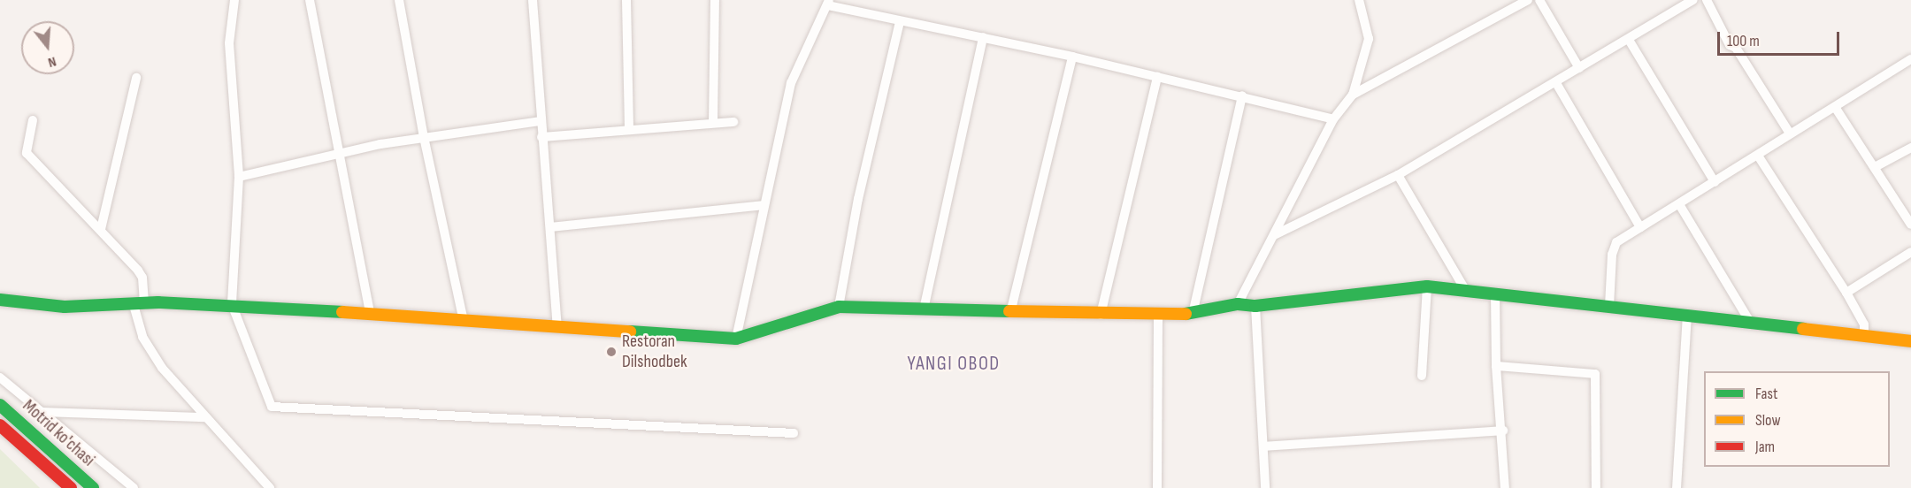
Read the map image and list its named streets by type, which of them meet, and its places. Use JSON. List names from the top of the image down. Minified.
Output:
{"streets":{"street":["Motrid ko'chasi"]},"districts":["YANGI OBOD"],"places":["Restoran Dilshodbek"],"legend":["Fast","Slow","Jam"],"scale_bar":"100 m","north":"bottom"}
